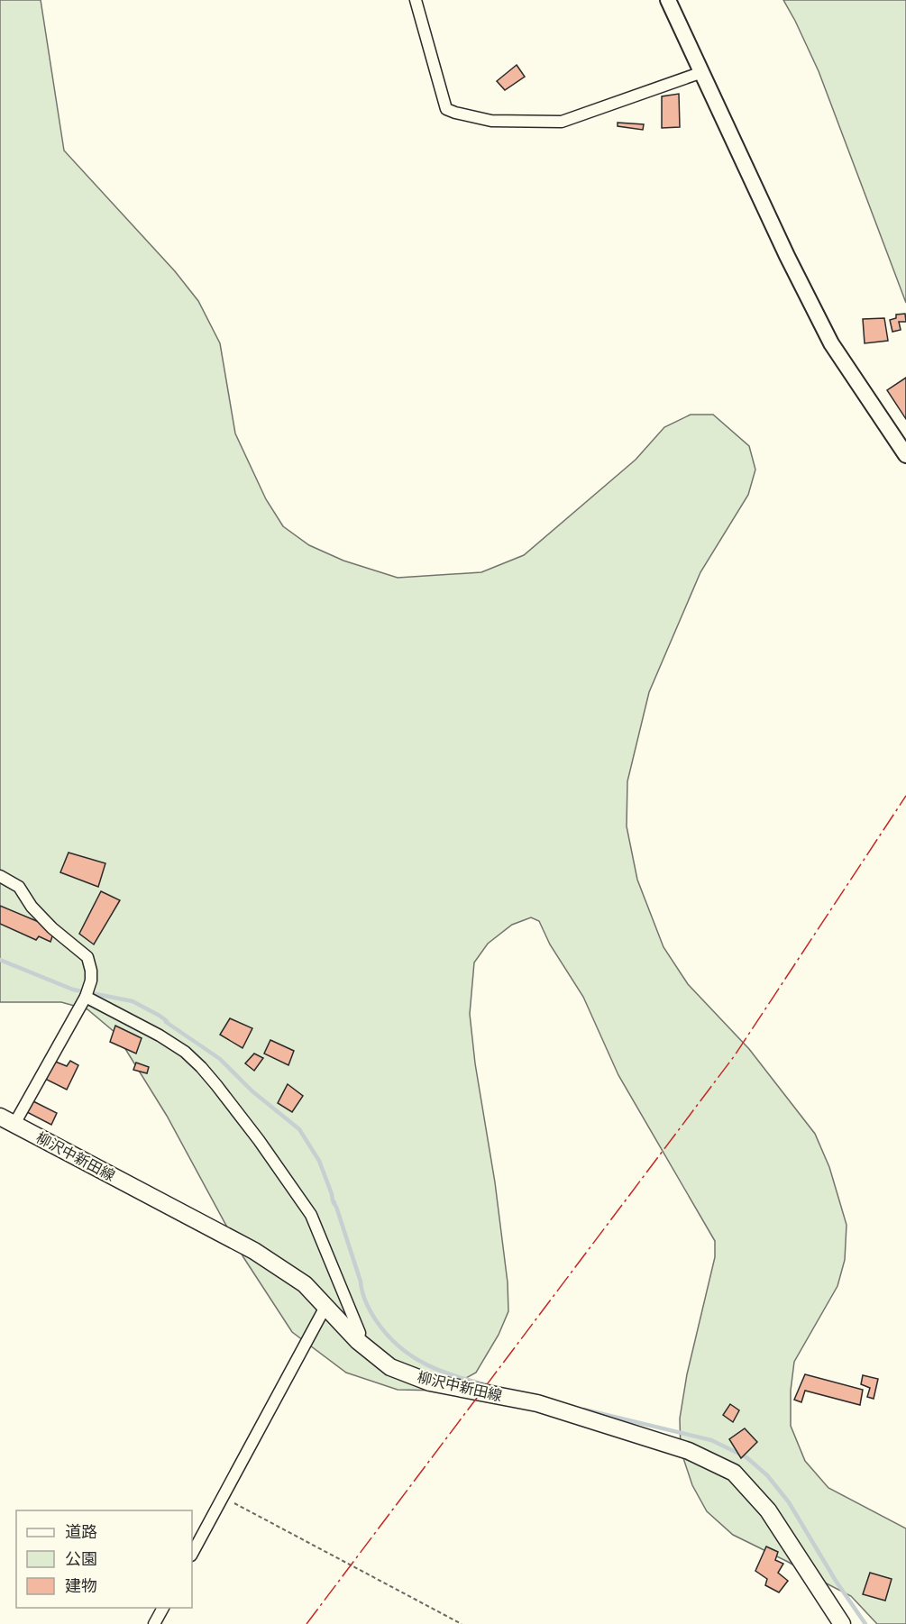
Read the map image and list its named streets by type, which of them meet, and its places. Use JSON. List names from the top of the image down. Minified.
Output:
{"streets":{"main road":["柳沢中新田線"]},"legend":["道路","公園","建物"]}
